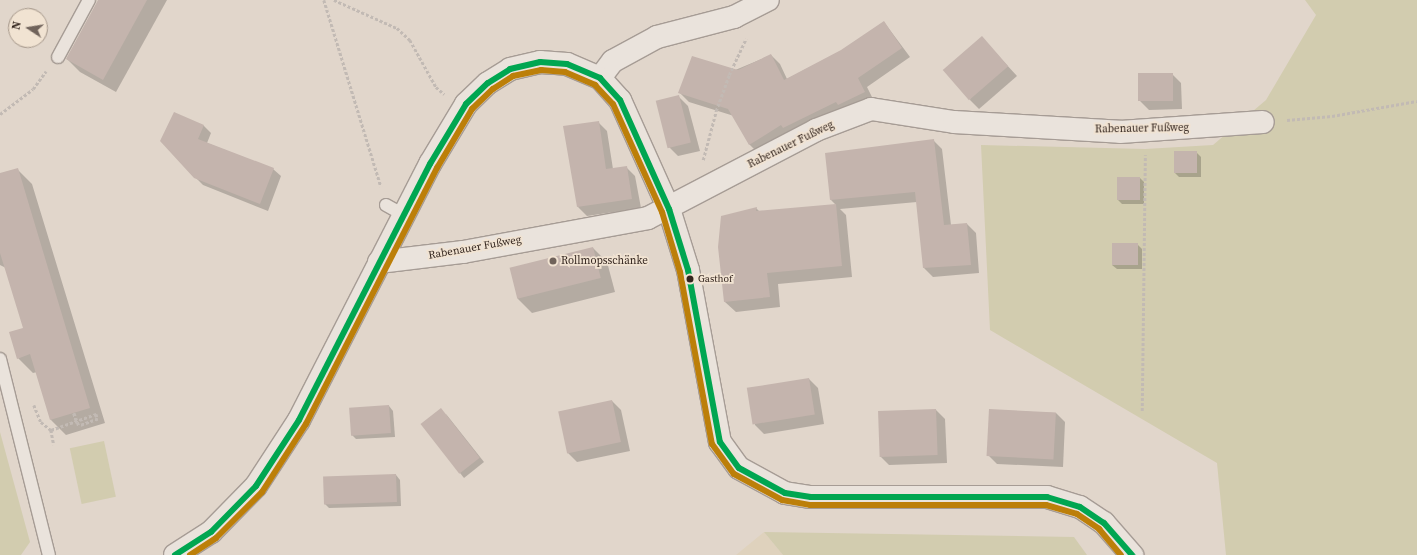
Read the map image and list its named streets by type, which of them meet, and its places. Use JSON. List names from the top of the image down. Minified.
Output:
{"streets":{"main road":["Rabenauer Fußweg"]},"places":["Rollmopsschänke","Gasthof"],"north":"left"}
